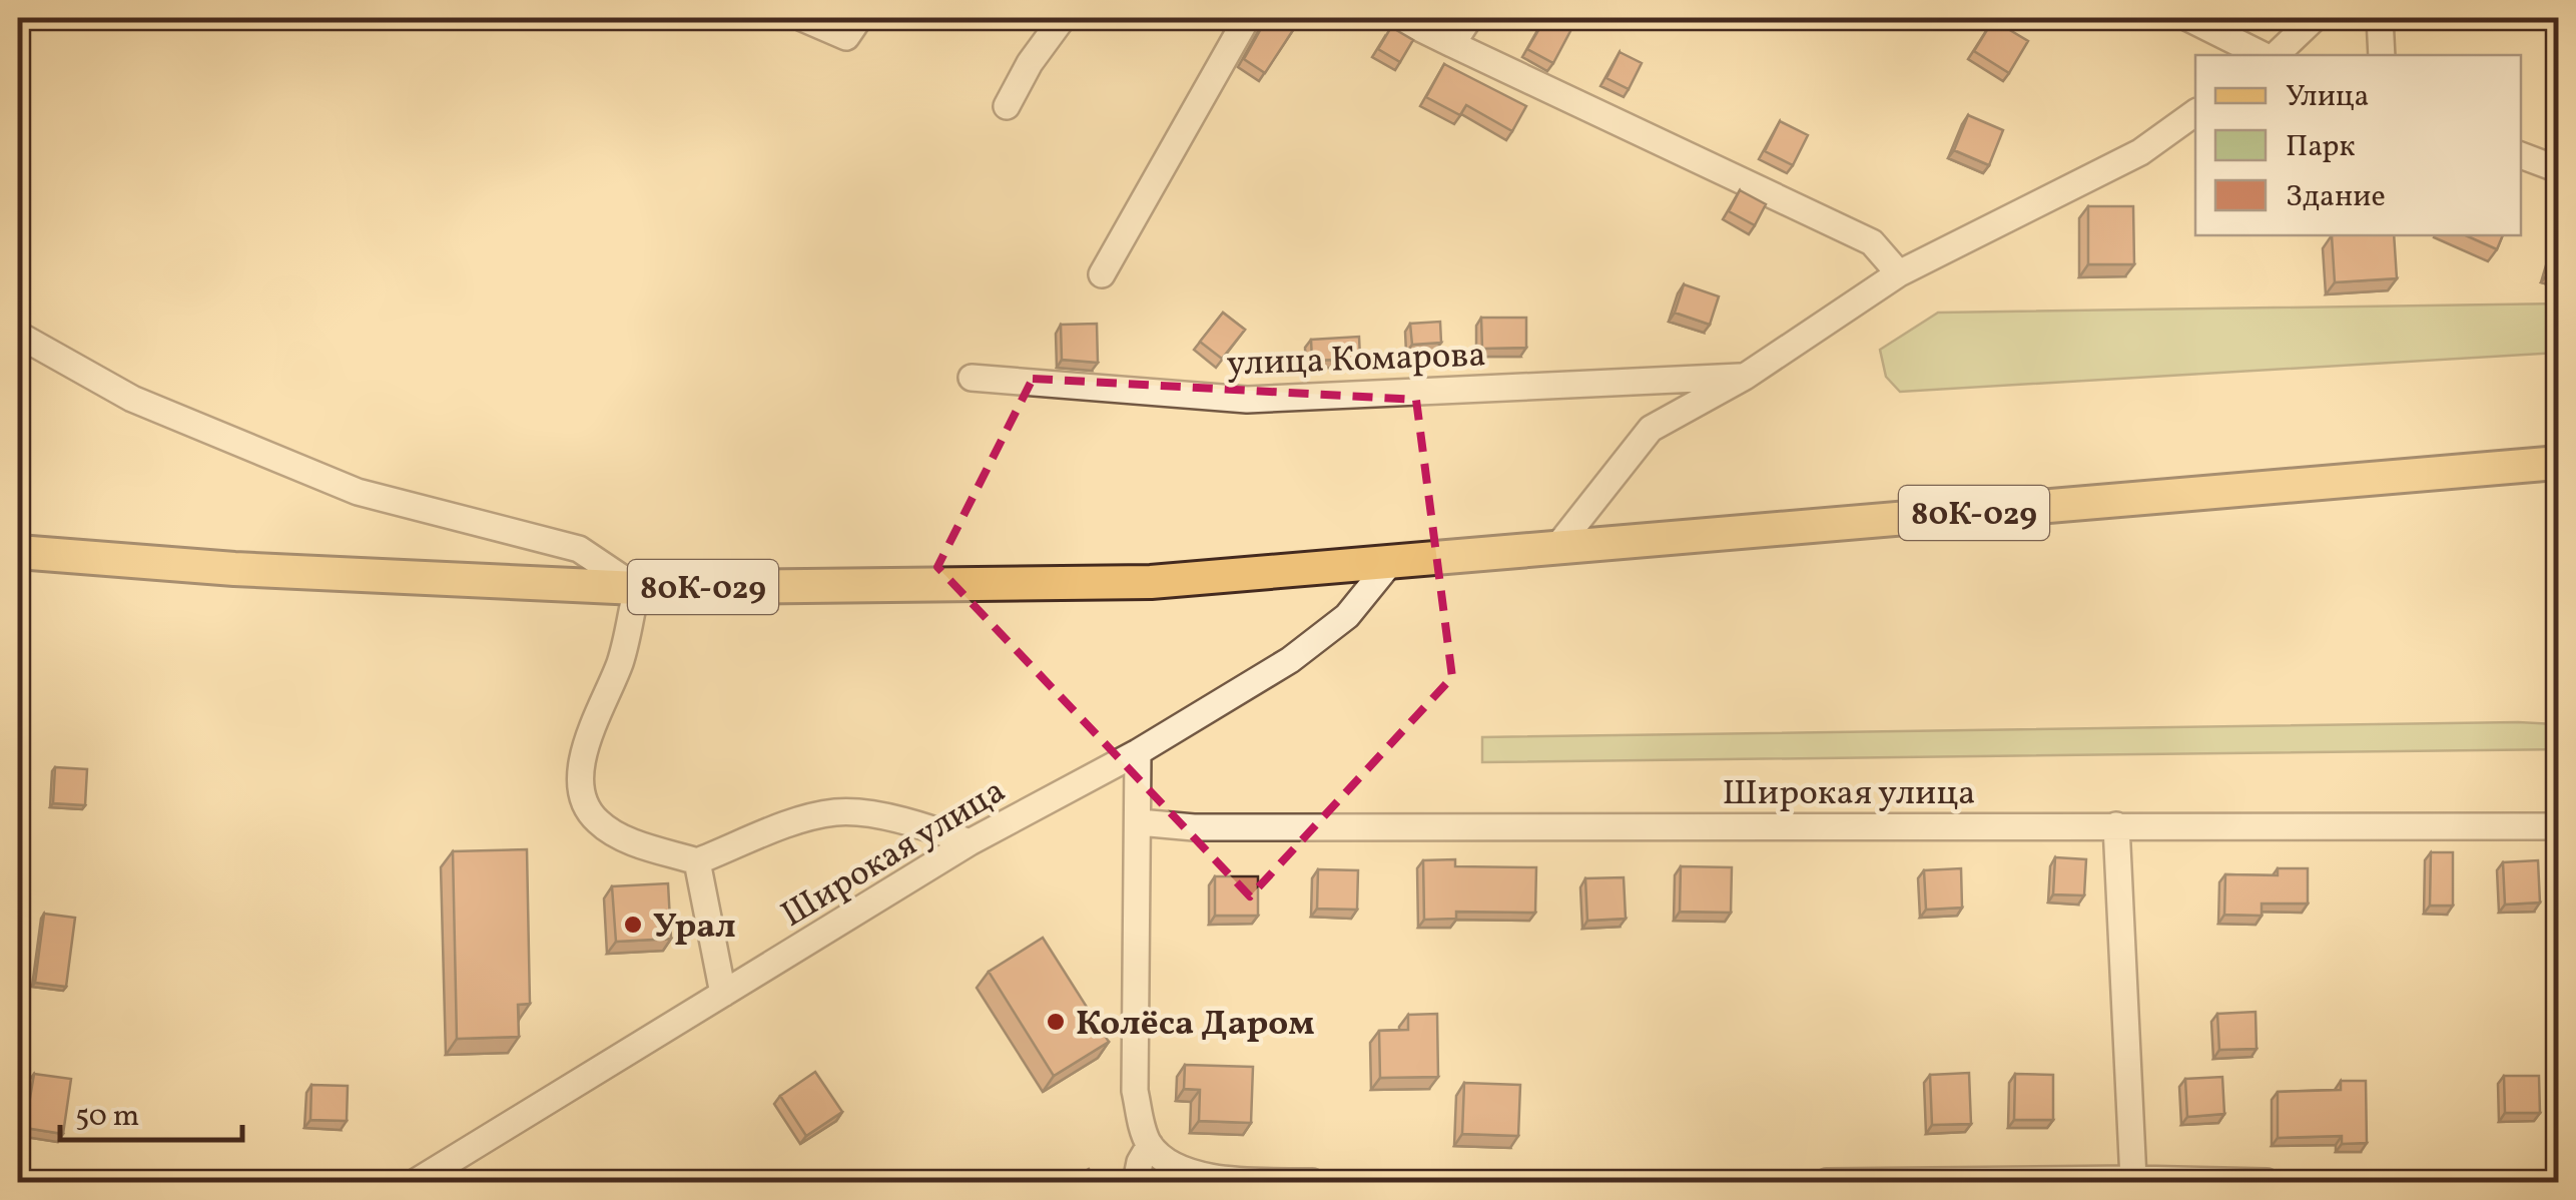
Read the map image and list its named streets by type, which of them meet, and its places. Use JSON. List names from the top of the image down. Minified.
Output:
{"streets":{"main road":["80К-029"],"street":["улица Комарова","Широкая улица"]},"crossings":[["80К-029","Широкая улица"]],"places":["Урал","Колёса Даром"],"legend":["Улица","Парк","Здание"],"scale_bar":"50 m"}
